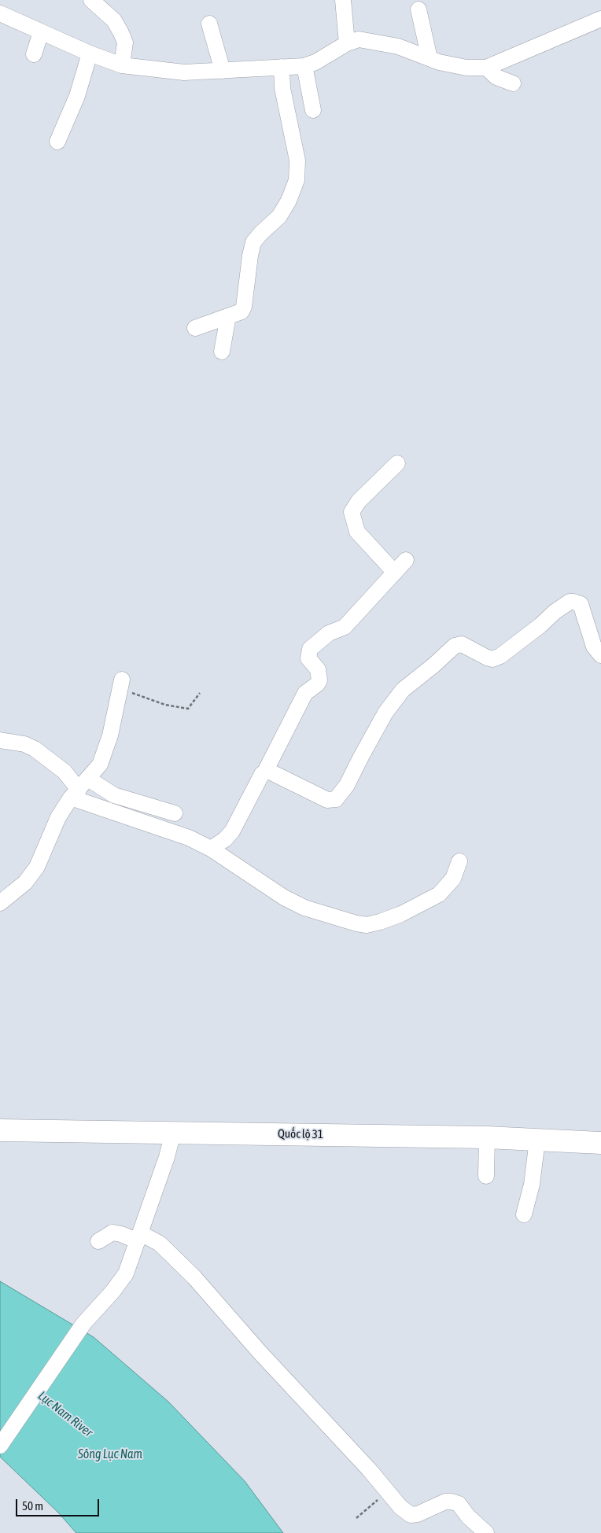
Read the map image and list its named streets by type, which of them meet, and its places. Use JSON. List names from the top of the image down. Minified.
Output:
{"streets":{"highway":["Quốc lộ 31"]},"water":["Lục Nam River","Sông Lục Nam"],"scale_bar":"50 m"}
